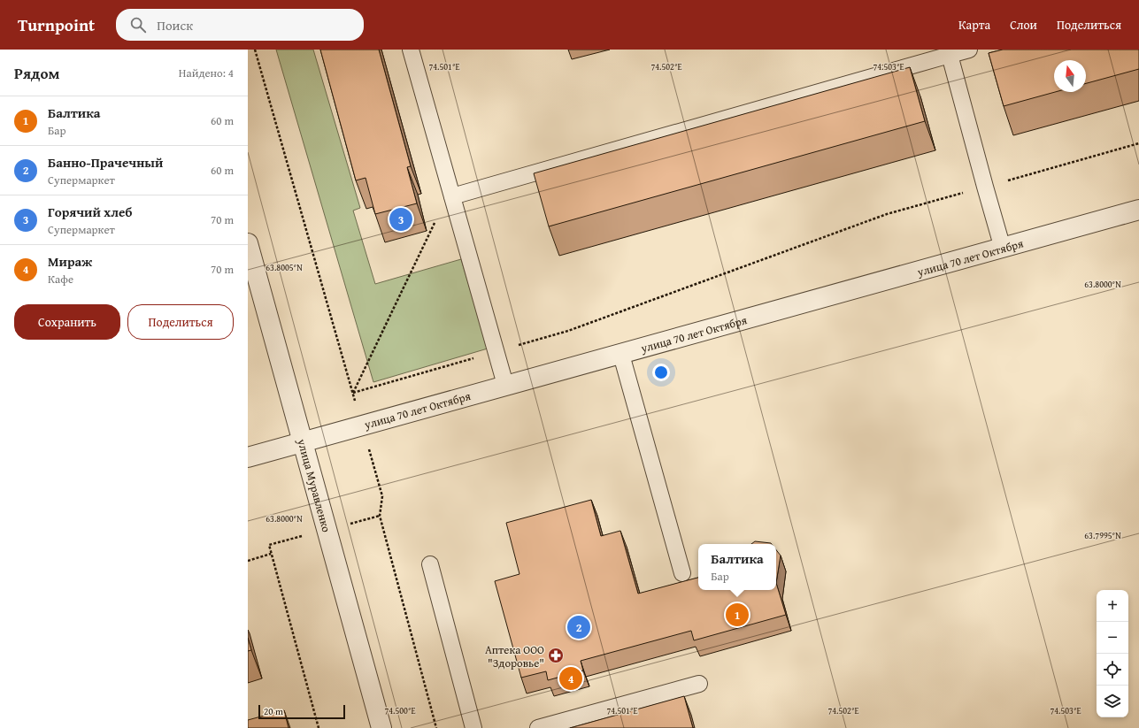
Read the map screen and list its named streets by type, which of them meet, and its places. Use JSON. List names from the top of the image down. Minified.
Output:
{"streets":{"street":["улица 70 лет Октября","улица Муравленко"]},"crossings":[["улица 70 лет Октября","улица Муравленко"]],"places":{"pharmacy":["Аптека ООО \"Здоровье\""]},"scale_bar":"20 m","north":"top","page":{"header":"Turnpoint","search":"Поиск","nav":["Карта","Слои","Поделиться"],"heading":["Рядом","Найдено: 4"],"list":[{"mark":"1","name":"Балтика","note":"Бар","value":"60 m"},{"mark":"2","name":"Банно-Прачечный","note":"Супермаркет","value":"60 m"},{"mark":"3","name":"Горячий хлеб","note":"Супермаркет","value":"70 m"},{"mark":"4","name":"Мираж","note":"Кафе","value":"70 m"}],"pins":["3","1","2","4"],"buttons":["Сохранить","Поделиться"],"popup":["Балтика","Бар"],"map_buttons":["+","−"],"scale":"20 m"},"coordinates":["74.501°E","74.502°E","74.503°E","63.8005°N","63.8000°N","63.7995°N","74.500°E"]}
